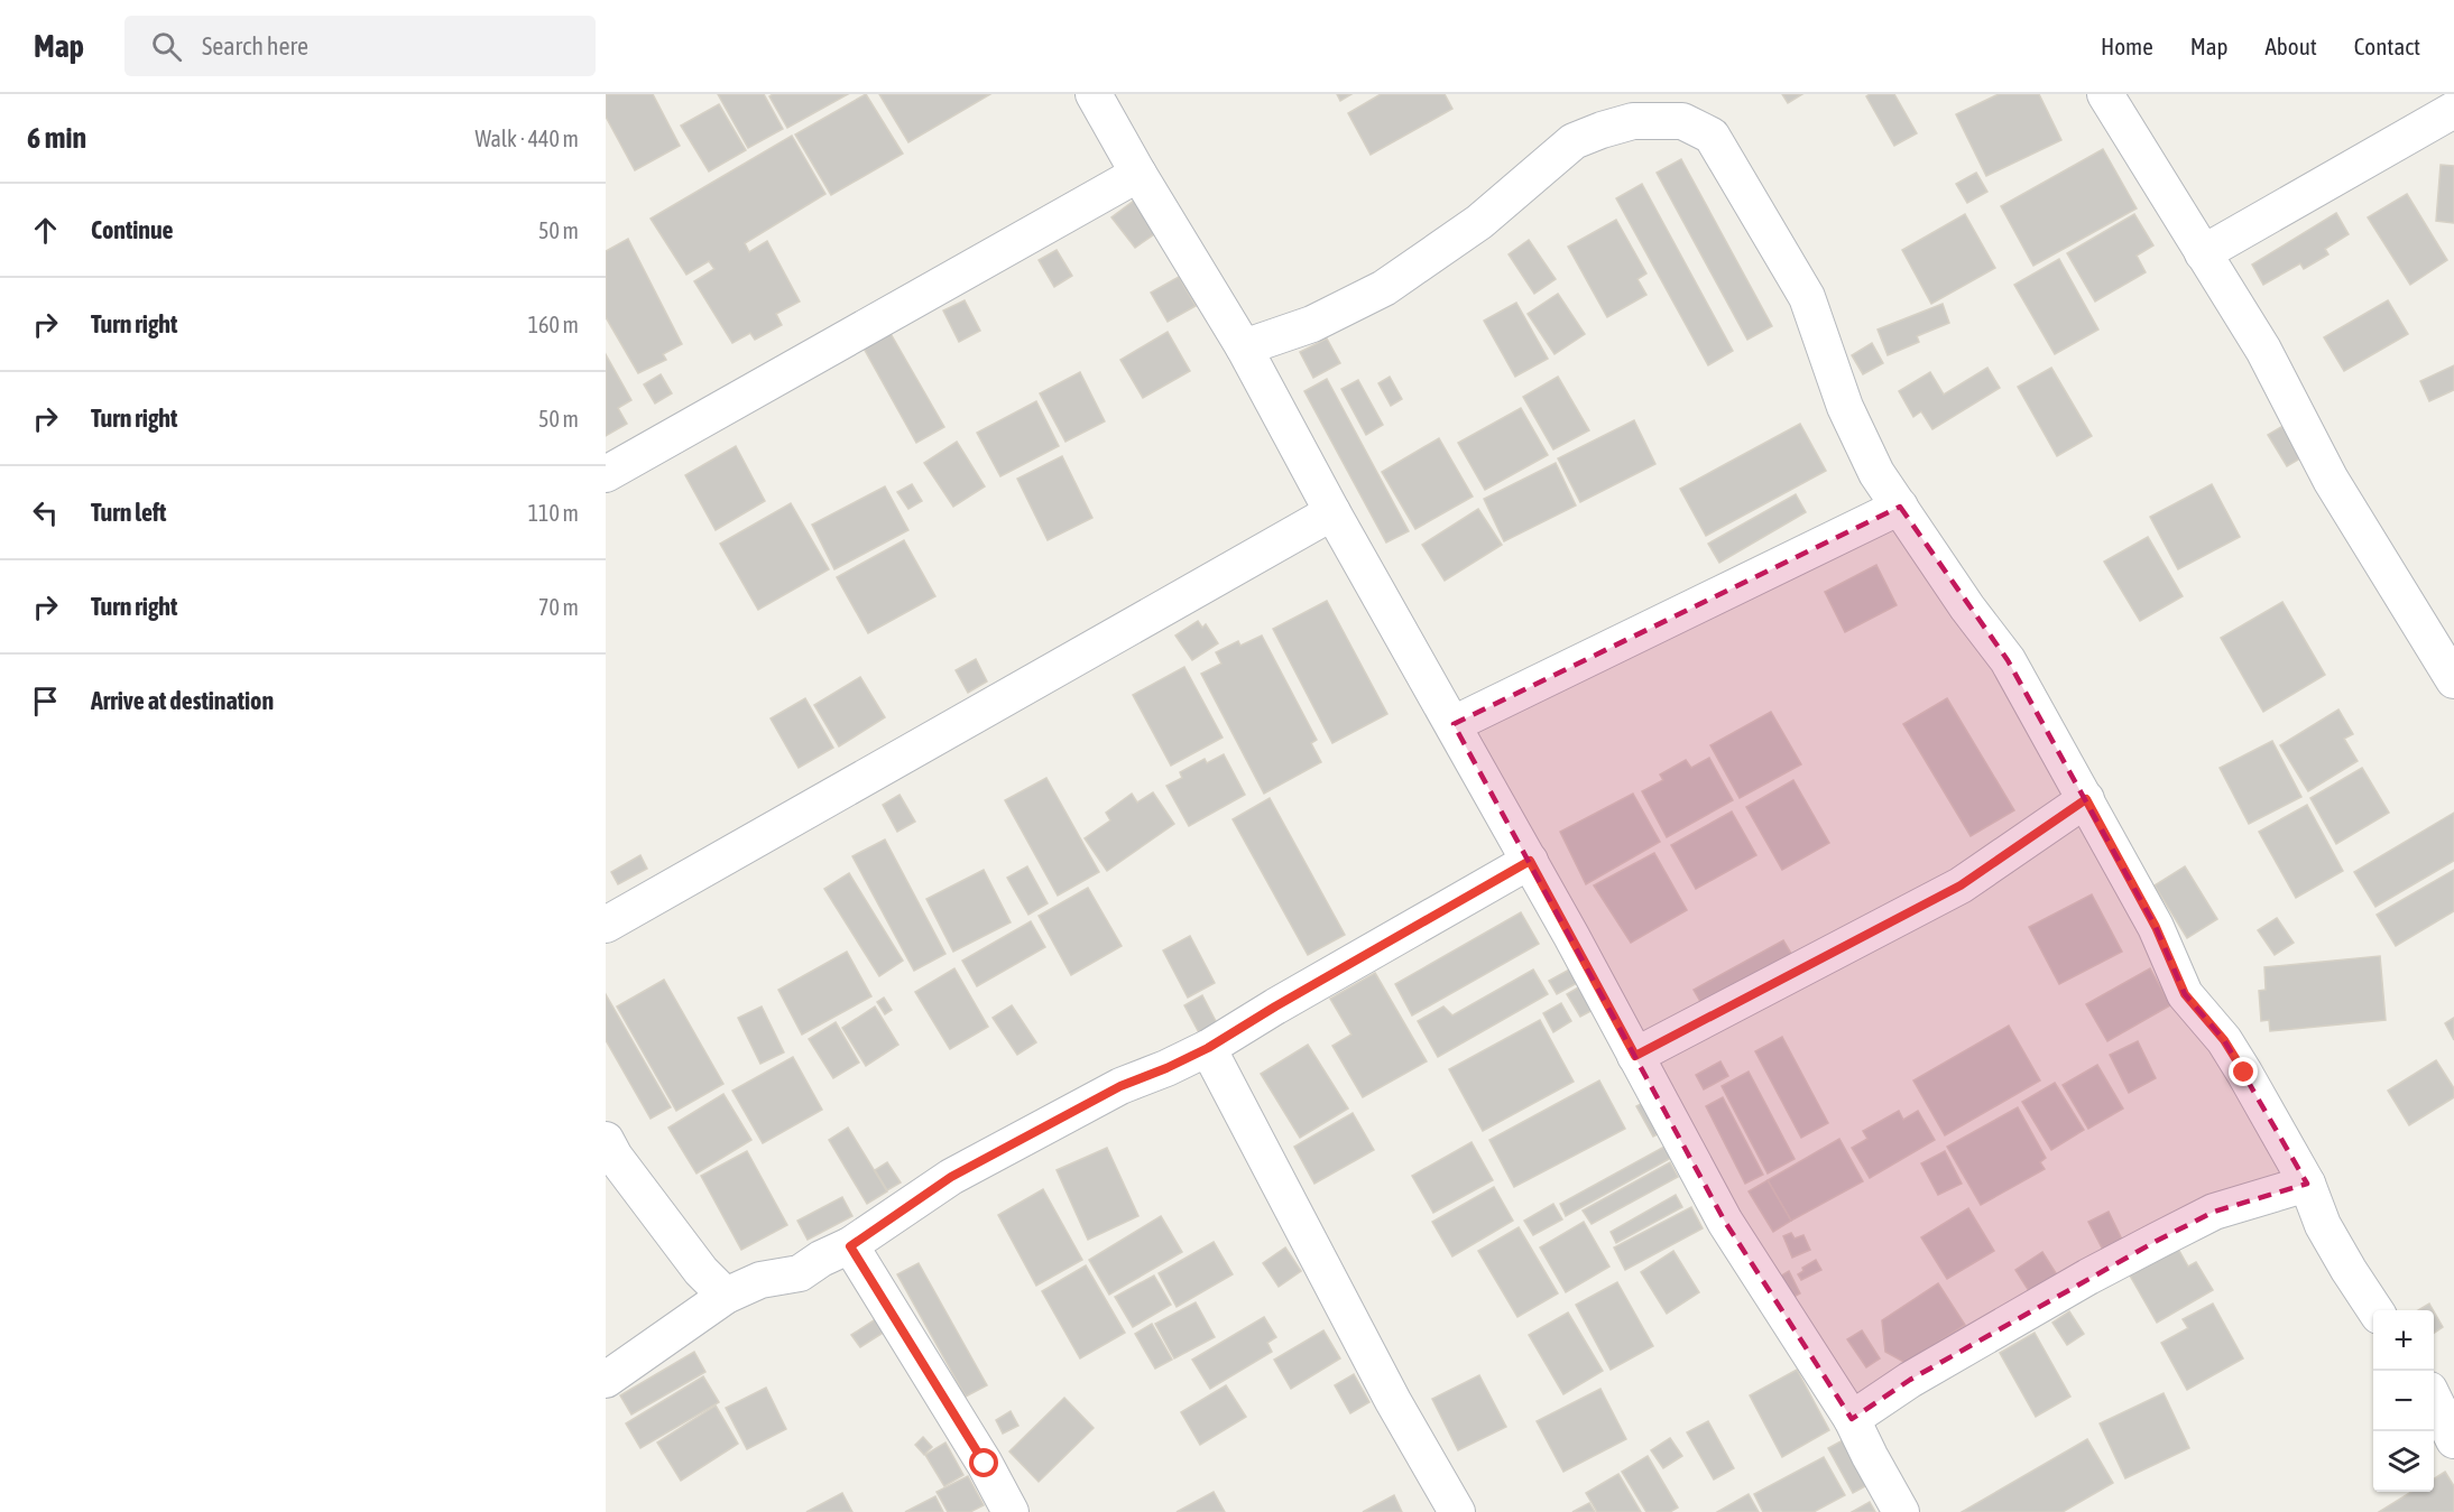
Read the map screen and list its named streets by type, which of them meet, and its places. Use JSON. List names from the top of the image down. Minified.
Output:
{"page":{"header":"Map","search":"Search here","nav":["Home","Map","About","Contact"],"heading":["6 min","Walk · 440 m"],"list":[["Continue","50 m"],["Turn right","160 m"],["Turn right","50 m"],["Turn left","110 m"],["Turn right","70 m"],"Arrive at destination"],"map_buttons":["+","−"]}}
